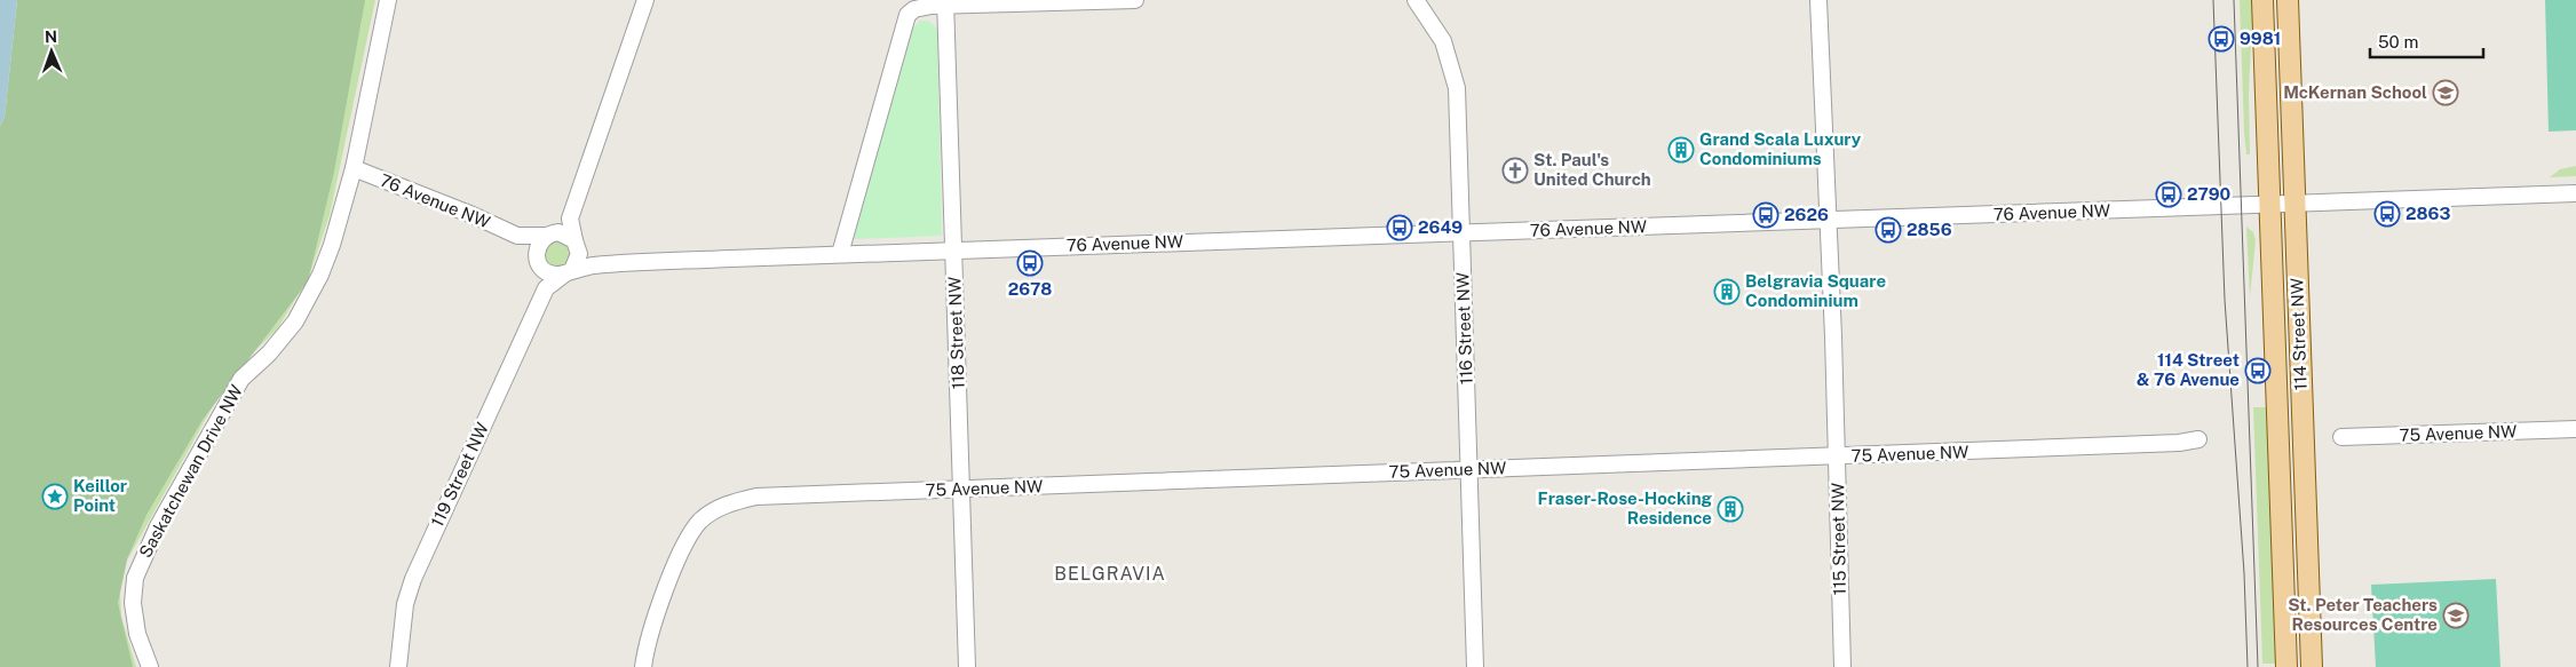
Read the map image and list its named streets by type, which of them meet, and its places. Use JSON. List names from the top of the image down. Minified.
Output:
{"streets":{"main road":["114 Street NW"],"street":["76 Avenue NW","116 Street NW","118 Street NW","75 Avenue NW","Saskatchewan Drive NW","119 Street NW","115 Street NW"]},"crossings":[["76 Avenue NW","116 Street NW"],["76 Avenue NW","118 Street NW"],["76 Avenue NW","114 Street NW"],["76 Avenue NW","Saskatchewan Drive NW"],["76 Avenue NW","119 Street NW"],["76 Avenue NW","115 Street NW"],["116 Street NW","75 Avenue NW"],["118 Street NW","75 Avenue NW"],["75 Avenue NW","115 Street NW"]],"districts":["BELGRAVIA"],"places":{"bus stop":["9981","2790","2863","2626","2649","2856","2678","114 Street & 76 Avenue"],"school or university":["McKernan School","St. Peter Teachers Resources Centre"],"building":["Grand Scala Luxury Condominiums","Belgravia Square Condominium","Fraser-Rose-Hocking Residence"],"church":["St. Paul's United Church"],"place":["Keillor Point"]},"scale_bar":"50 m","north":"top"}
